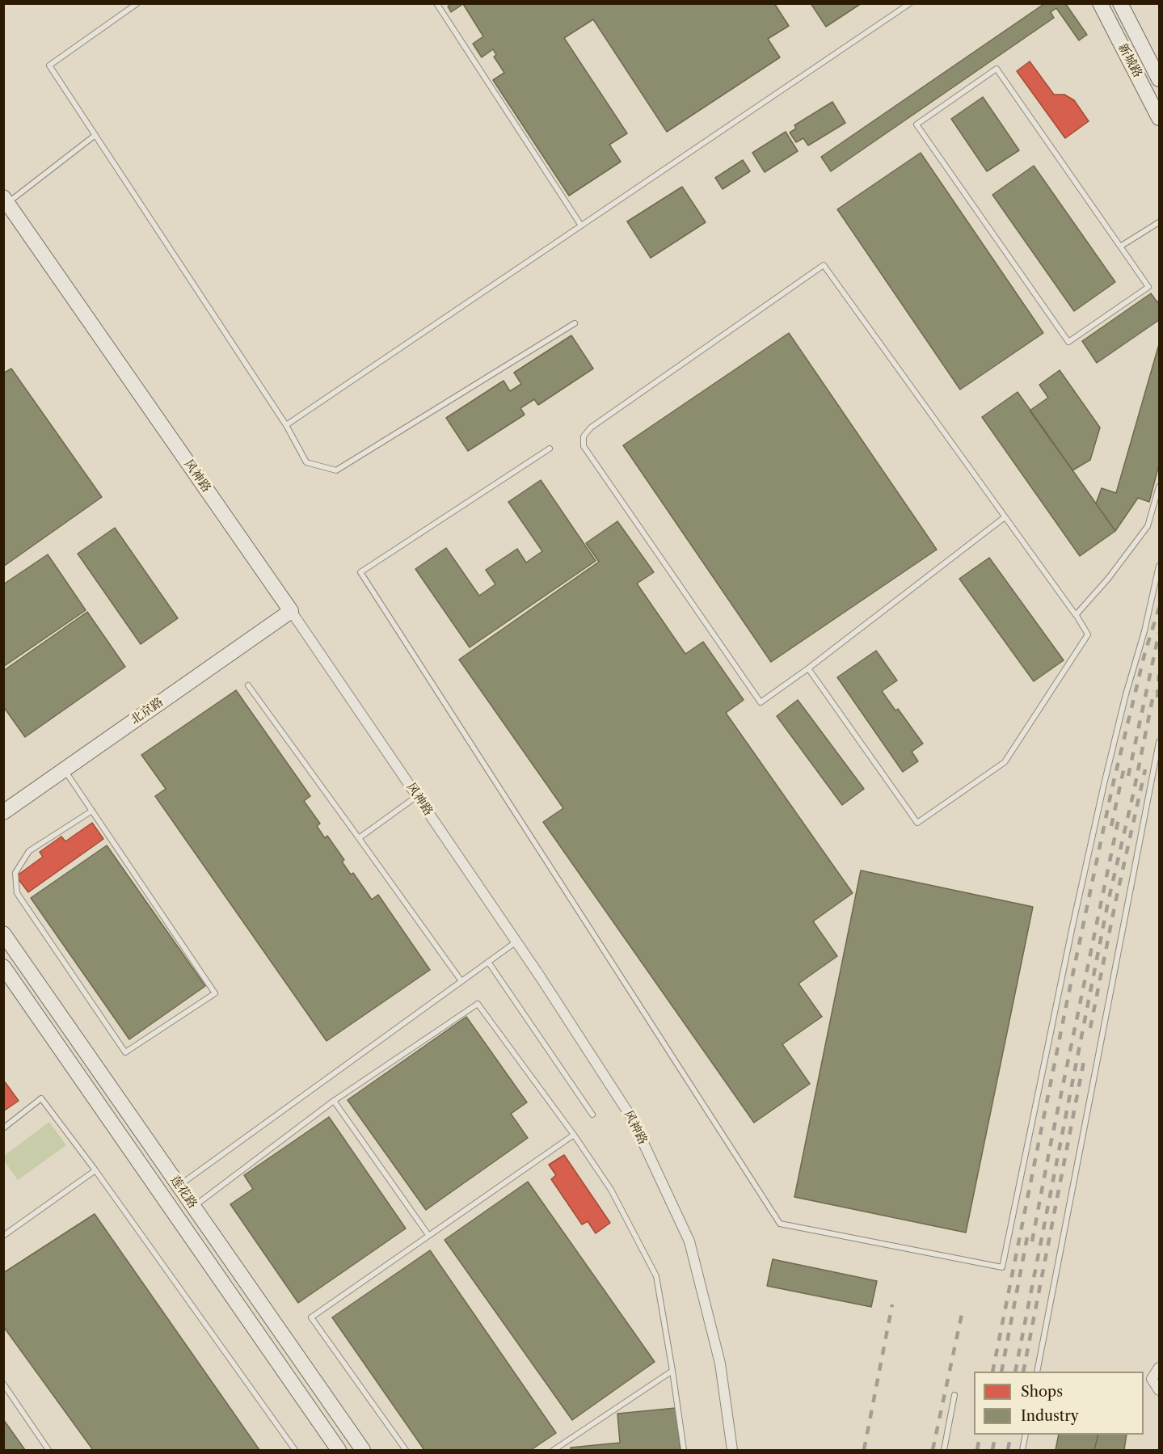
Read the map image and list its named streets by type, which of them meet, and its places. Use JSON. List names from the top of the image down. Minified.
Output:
{"streets":{"street":["新城路","风神路","北京路","莲花路"]},"crossings":[["风神路","北京路"]],"legend":["Shops","Industry"]}
